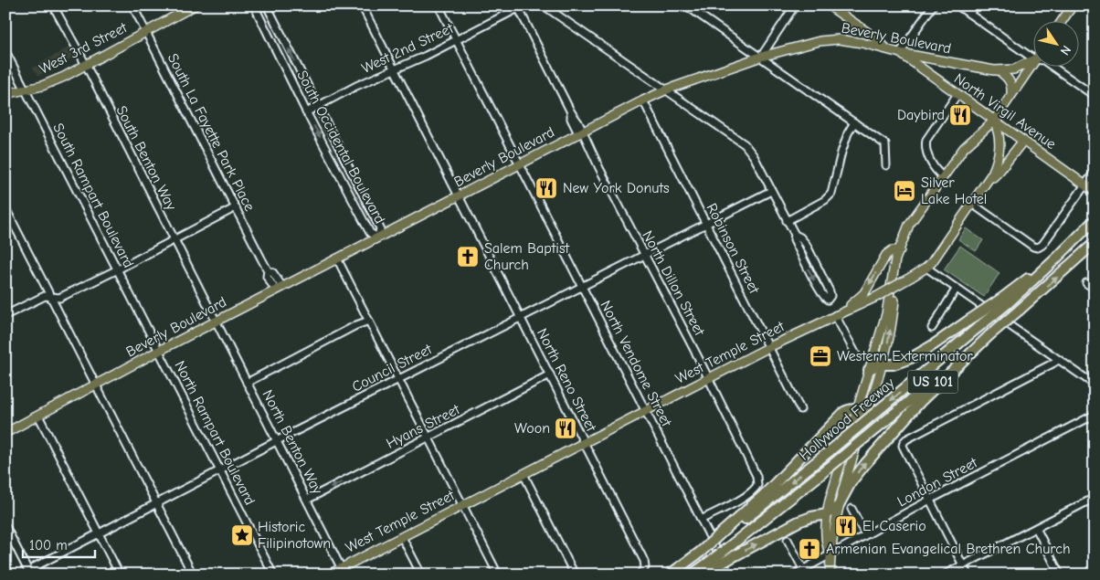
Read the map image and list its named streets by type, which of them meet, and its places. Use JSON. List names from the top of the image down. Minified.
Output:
{"streets":{"highway":["US 101","Hollywood Freeway"],"main road":["Beverly Boulevard","West 3rd Street","North Virgil Avenue","West Temple Street"],"street":["West 2nd Street","South La Fayette Park Place","South Occidental Boulevard","South Benton Way","South Rampart Boulevard","Robinson Street","North Dillon Street","North Vendome Street","Council Street","North Reno Street","Hyans Street","North Rampart Boulevard","North Benton Way","London Street"]},"crossings":[["Beverly Boulevard","North Virgil Avenue"],["Beverly Boulevard","South La Fayette Park Place"],["Beverly Boulevard","South Occidental Boulevard"],["Beverly Boulevard","South Benton Way"],["Beverly Boulevard","South Rampart Boulevard"],["Beverly Boulevard","Robinson Street"],["Beverly Boulevard","North Dillon Street"],["Beverly Boulevard","North Vendome Street"],["Beverly Boulevard","North Reno Street"],["Beverly Boulevard","North Rampart Boulevard"],["Beverly Boulevard","North Benton Way"],["West 3rd Street","South La Fayette Park Place"],["West 3rd Street","South Benton Way"],["West 3rd Street","South Rampart Boulevard"],["West 2nd Street","South Occidental Boulevard"],["West 2nd Street","North Dillon Street"],["West 2nd Street","North Vendome Street"],["West 2nd Street","North Reno Street"],["North Virgil Avenue","West Temple Street"],["South Benton Way","North Benton Way"],["South Rampart Boulevard","North Rampart Boulevard"],["Robinson Street","West Temple Street"],["Robinson Street","Council Street"],["North Dillon Street","West Temple Street"],["North Dillon Street","North Vendome Street"],["North Dillon Street","Council Street"],["West Temple Street","North Vendome Street"],["West Temple Street","North Reno Street"],["West Temple Street","North Benton Way"],["North Vendome Street","Council Street"],["Council Street","North Reno Street"],["Council Street","North Rampart Boulevard"],["Council Street","North Benton Way"],["North Reno Street","Hyans Street"],["Hyans Street","North Benton Way"]],"one_way":["Hyans Street"],"places":{"restaurant":["Daybird","New York Donuts","Woon","El Caserio"],"hotel":["Silver Lake Hotel"],"church":["Salem Baptist Church","Armenian Evangelical Brethren Church"],"office":["Western Exterminator"],"place":["Historic Filipinotown"]},"scale_bar":"100 m","north":"bottom right"}
